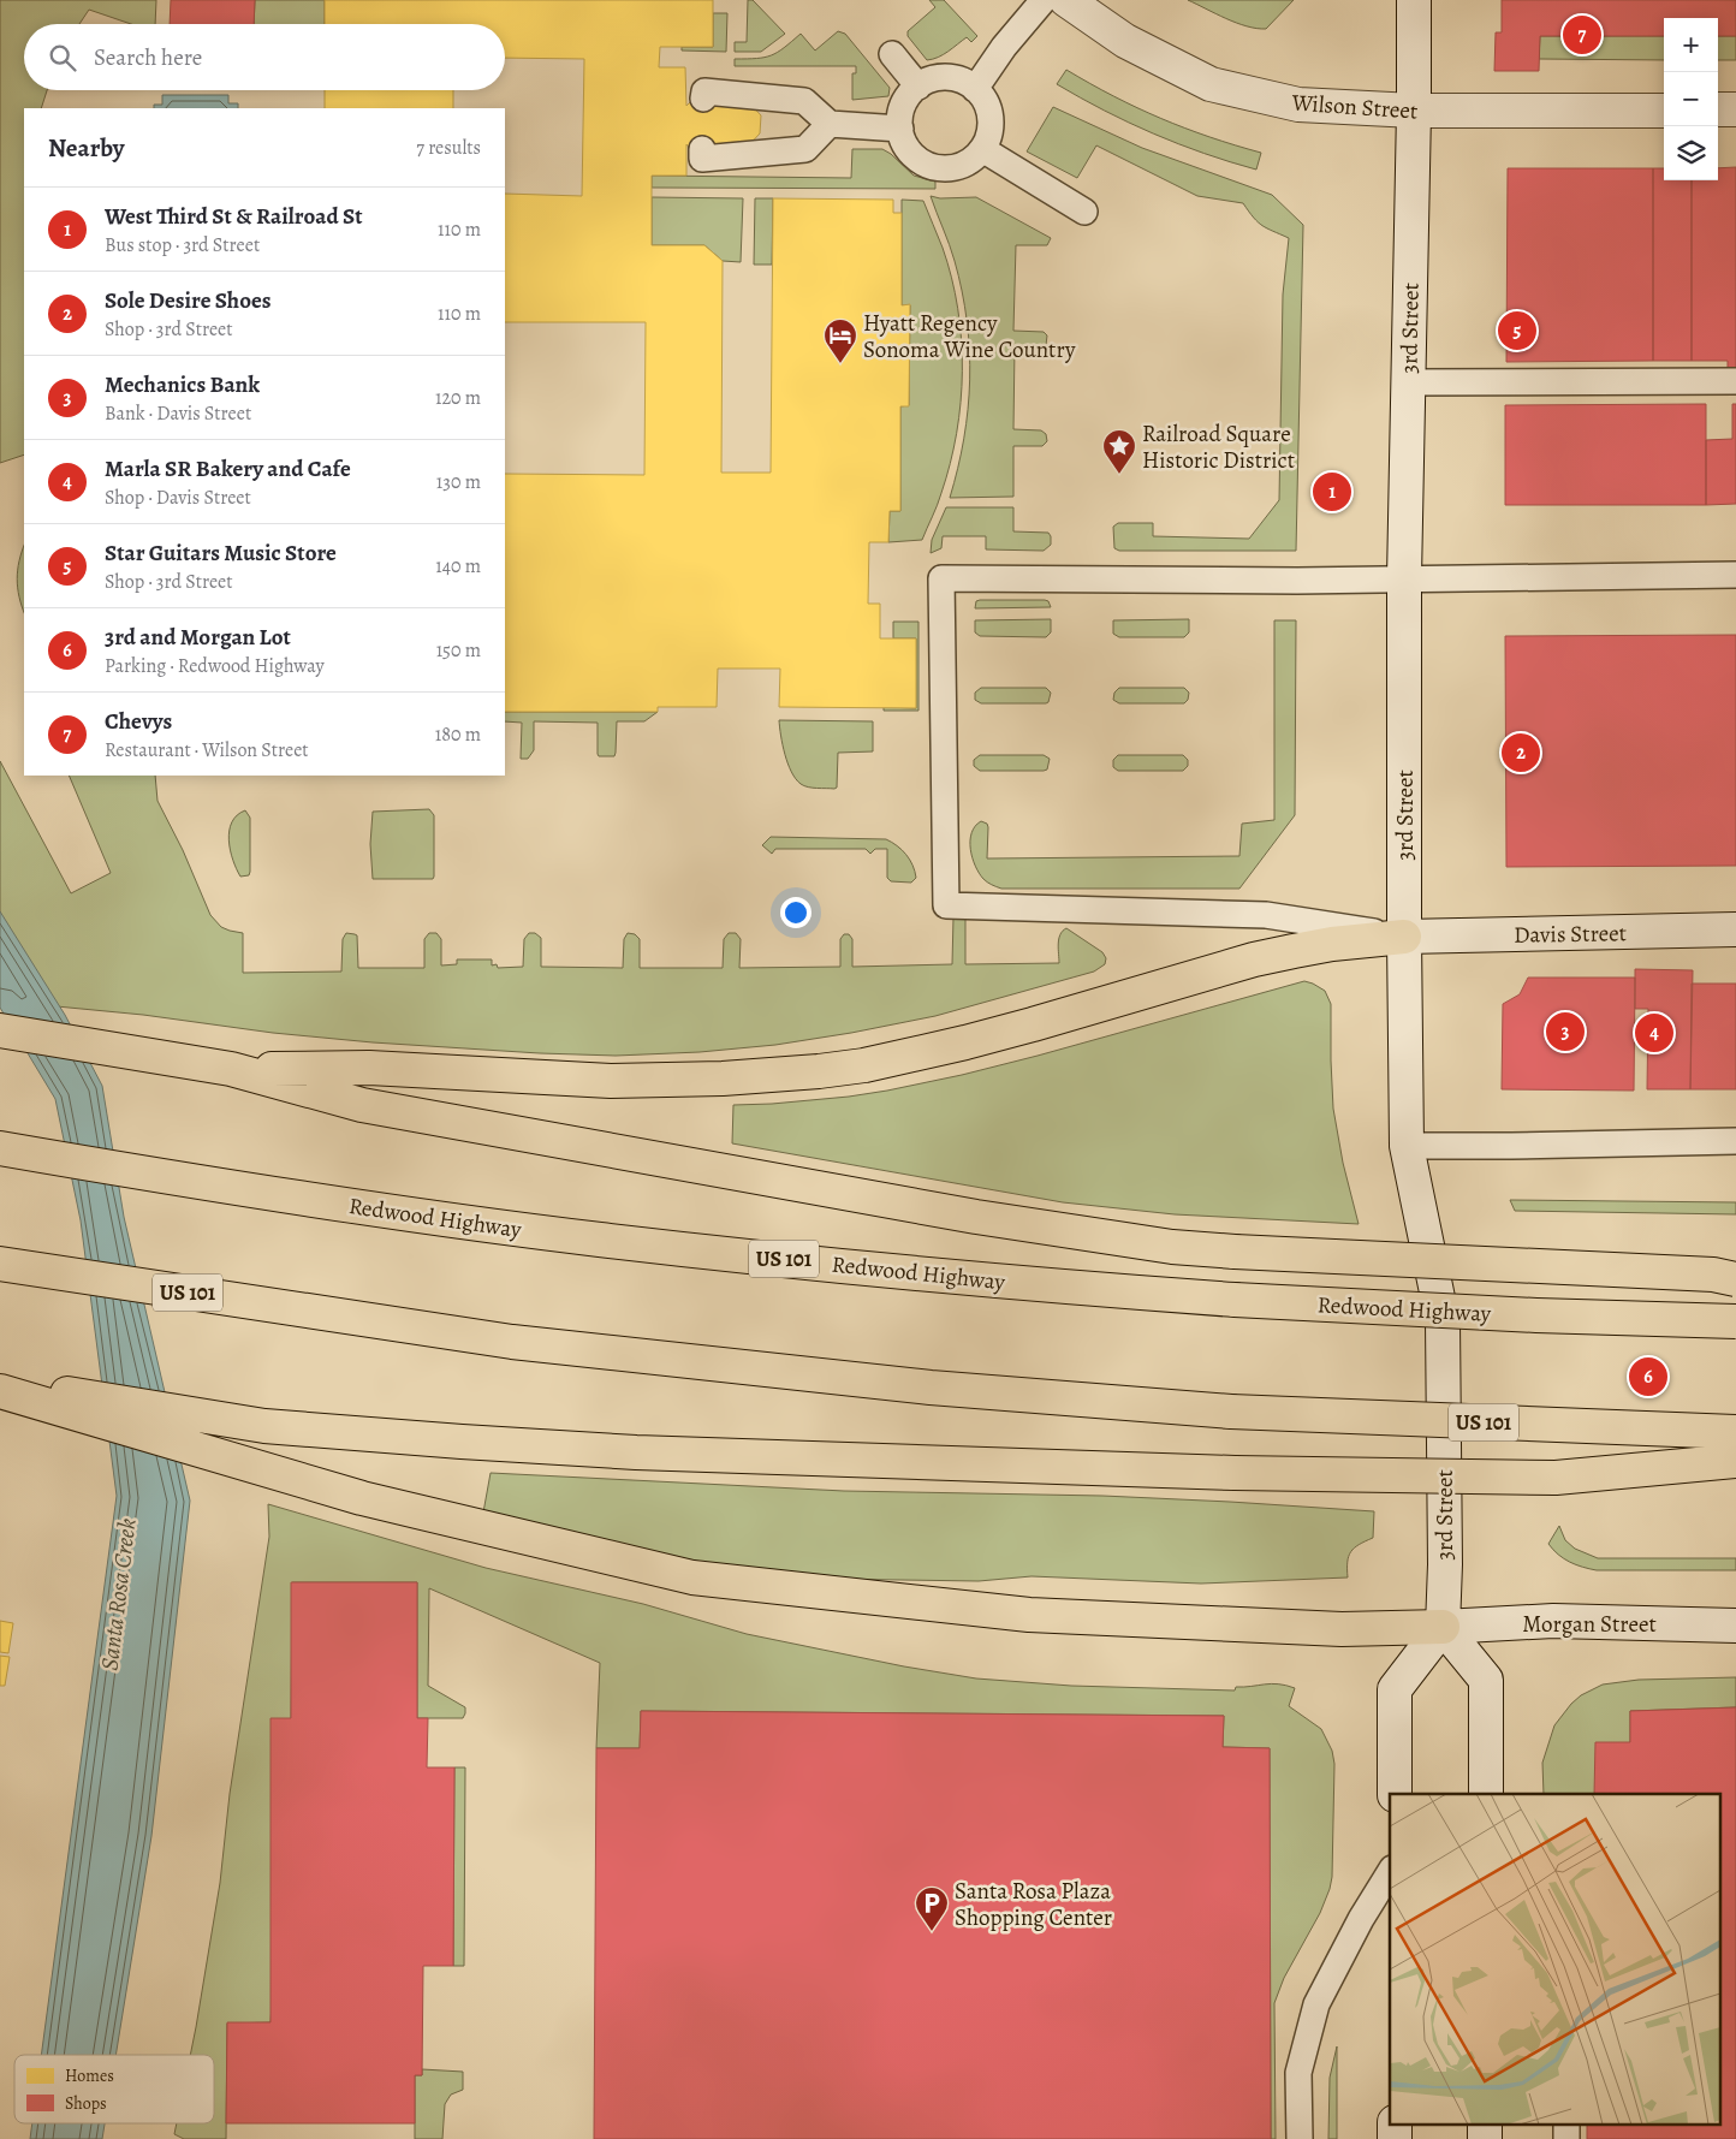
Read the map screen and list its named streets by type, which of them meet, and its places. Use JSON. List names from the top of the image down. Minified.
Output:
{"streets":{"highway":["Redwood Highway","US 101"],"main road":["Wilson Street","3rd Street","Davis Street","Morgan Street"]},"crossings":[["Wilson Street","3rd Street"],["3rd Street","Davis Street"],["3rd Street","Morgan Street"]],"water":["Santa Rosa Creek"],"places":{"hotel":["Hyatt Regency Sonoma Wine Country"],"place":["Railroad Square Historic District"],"parking":["Santa Rosa Plaza Shopping Center"]},"legend":["Homes","Shops"],"page":{"pins":["7","5","1","2","3","4","6"],"map_buttons":["+","−"],"search":"Search here","heading":["Nearby","7 results"],"list":[{"mark":"1","name":"West Third St & Railroad St","note":"Bus stop · 3rd Street","value":"110 m"},{"mark":"2","name":"Sole Desire Shoes","note":"Shop · 3rd Street","value":"110 m"},{"mark":"3","name":"Mechanics Bank","note":"Bank · Davis Street","value":"120 m"},{"mark":"4","name":"Marla SR Bakery and Cafe","note":"Shop · Davis Street","value":"130 m"},{"mark":"5","name":"Star Guitars Music Store","note":"Shop · 3rd Street","value":"140 m"},{"mark":"6","name":"3rd and Morgan Lot","note":"Parking · Redwood Highway","value":"150 m"},{"mark":"7","name":"Chevys","note":"Restaurant · Wilson Street","value":"180 m"}]}}
